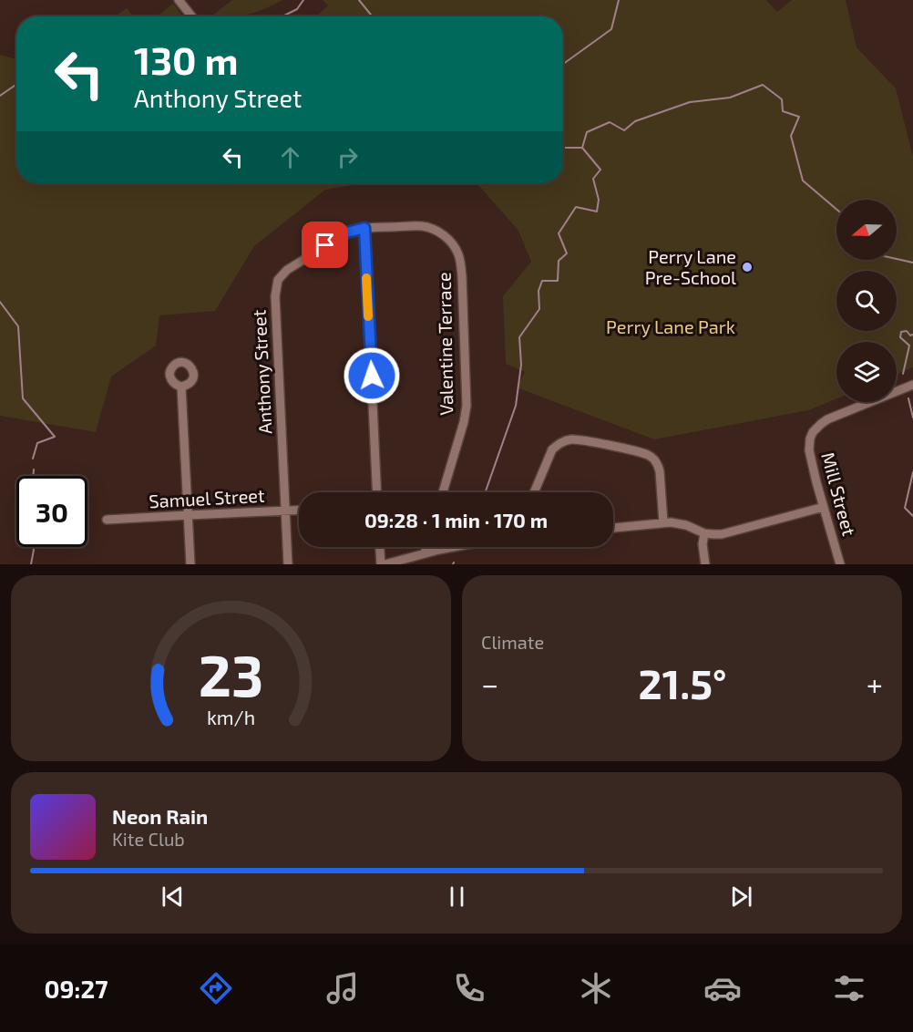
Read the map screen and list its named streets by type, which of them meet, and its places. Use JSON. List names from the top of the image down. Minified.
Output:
{"streets":{"street":["Valentine Terrace","Anthony Street","Mill Street","Samuel Street"]},"crossings":[["Valentine Terrace","Anthony Street"],["Anthony Street","Samuel Street"]],"parks":["Perry Lane Park"],"places":["Perry Lane Pre-School"],"north":"left","page":{"turn":["130 m","Anthony Street"],"limit":"30","trip":"09:28 · 1 min · 170 m","tile":"Climate","heat":["−","21.5°","+"],"song":["Neon Rain","Kite Club"],"tabs":"09:27","gauge":["23","km/h"]}}
